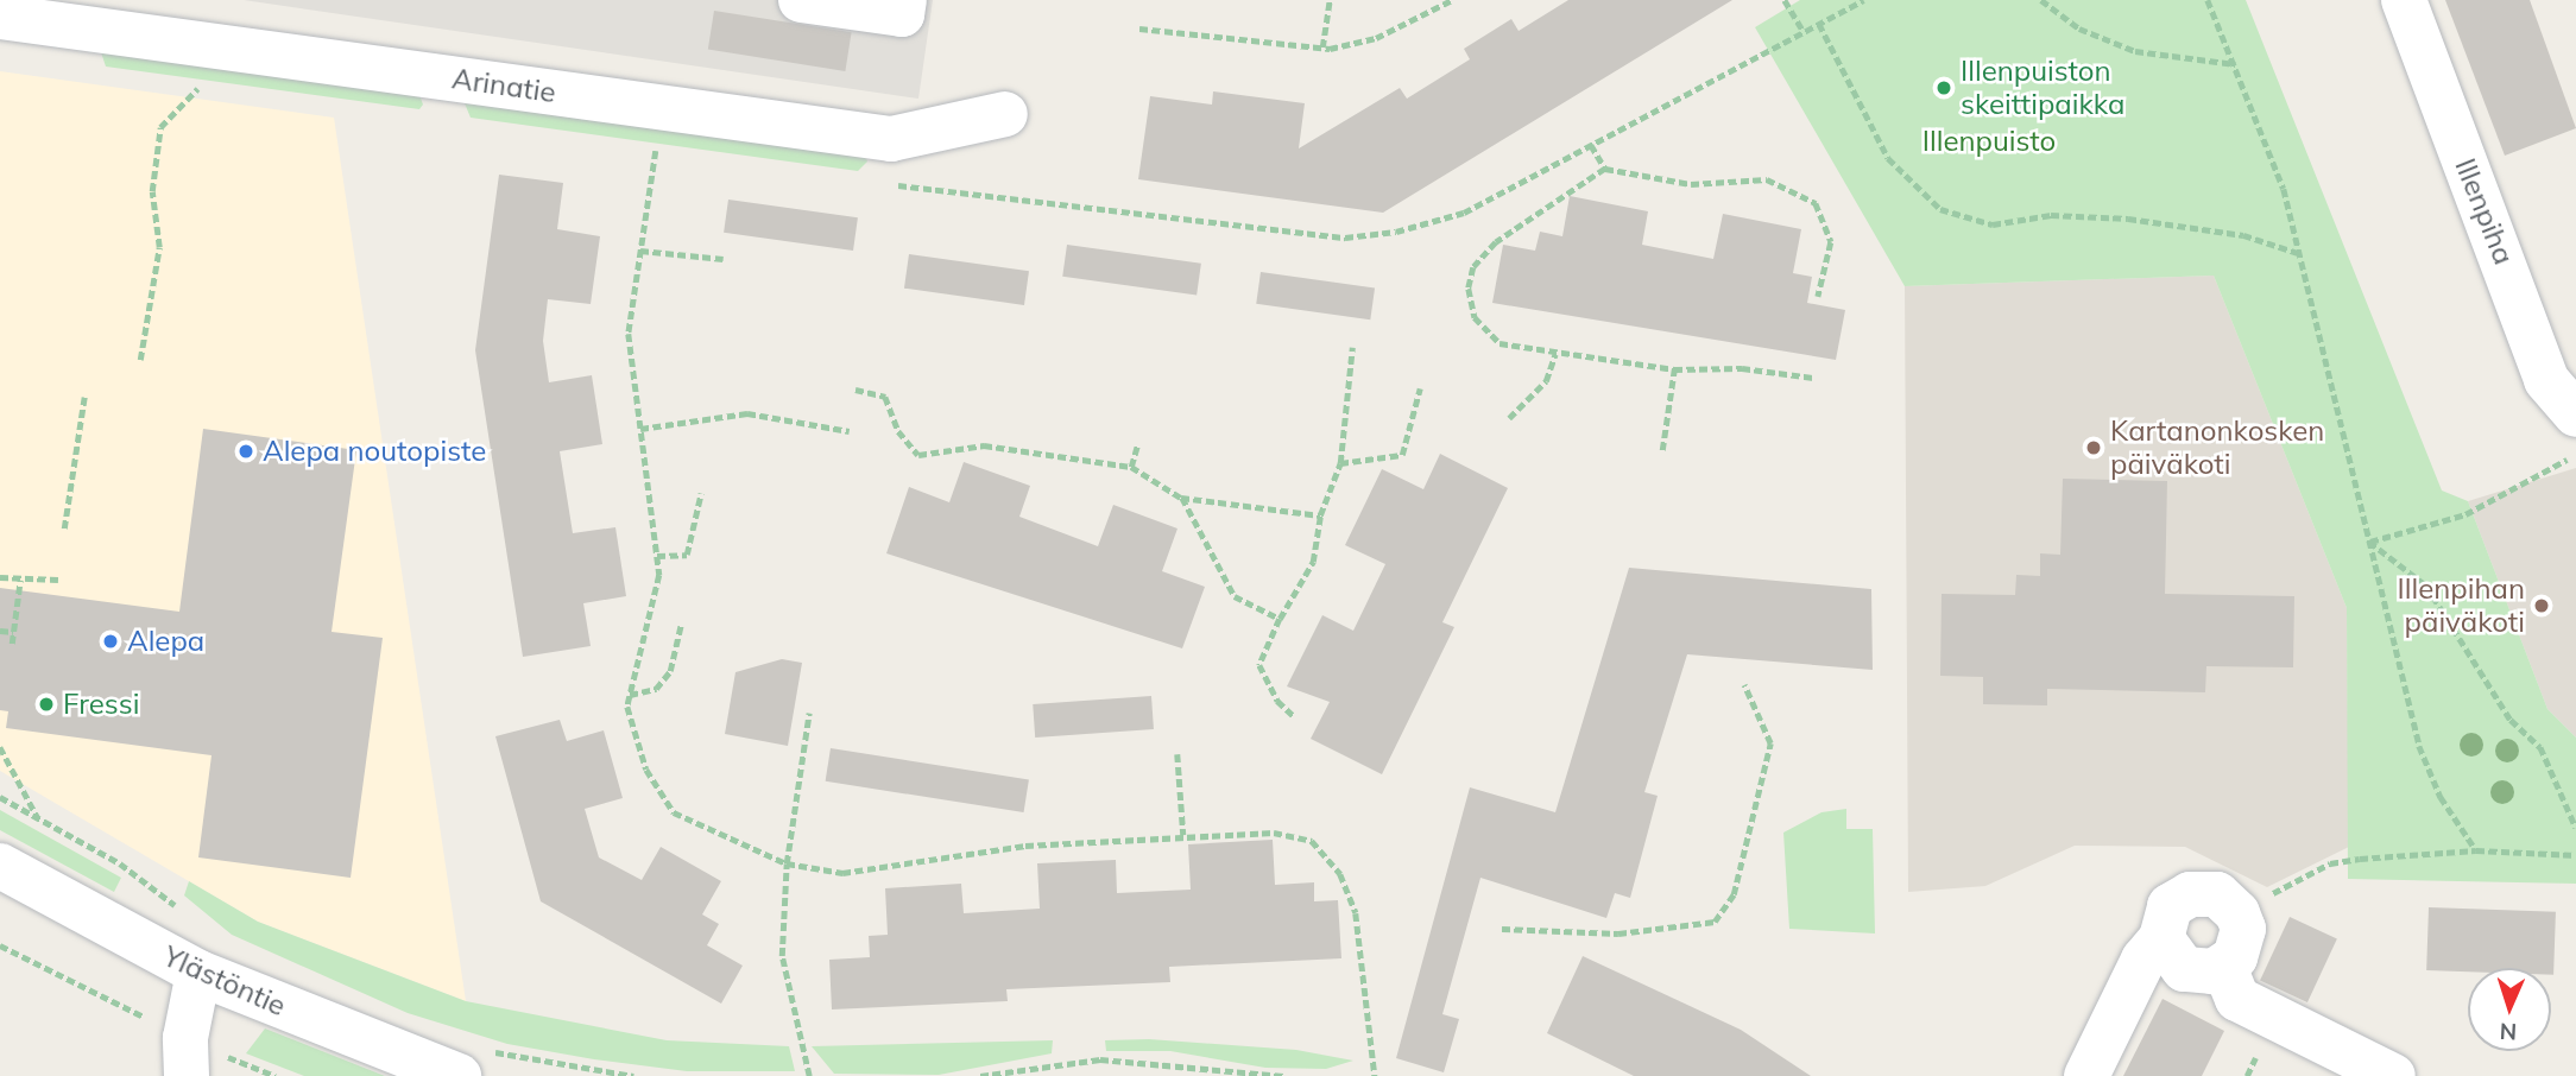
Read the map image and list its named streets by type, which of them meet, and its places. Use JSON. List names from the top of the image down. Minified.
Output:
{"streets":{"street":["Arinatie","Illenpiha","Ylästöntie"]},"parks":["Illenpuisto"],"places":["Illenpuiston skeittipaikka","Kartanonkosken päiväkoti","Alepa noutopiste","Illenpihan päiväkoti","Alepa","Fressi"],"north":"bottom"}
